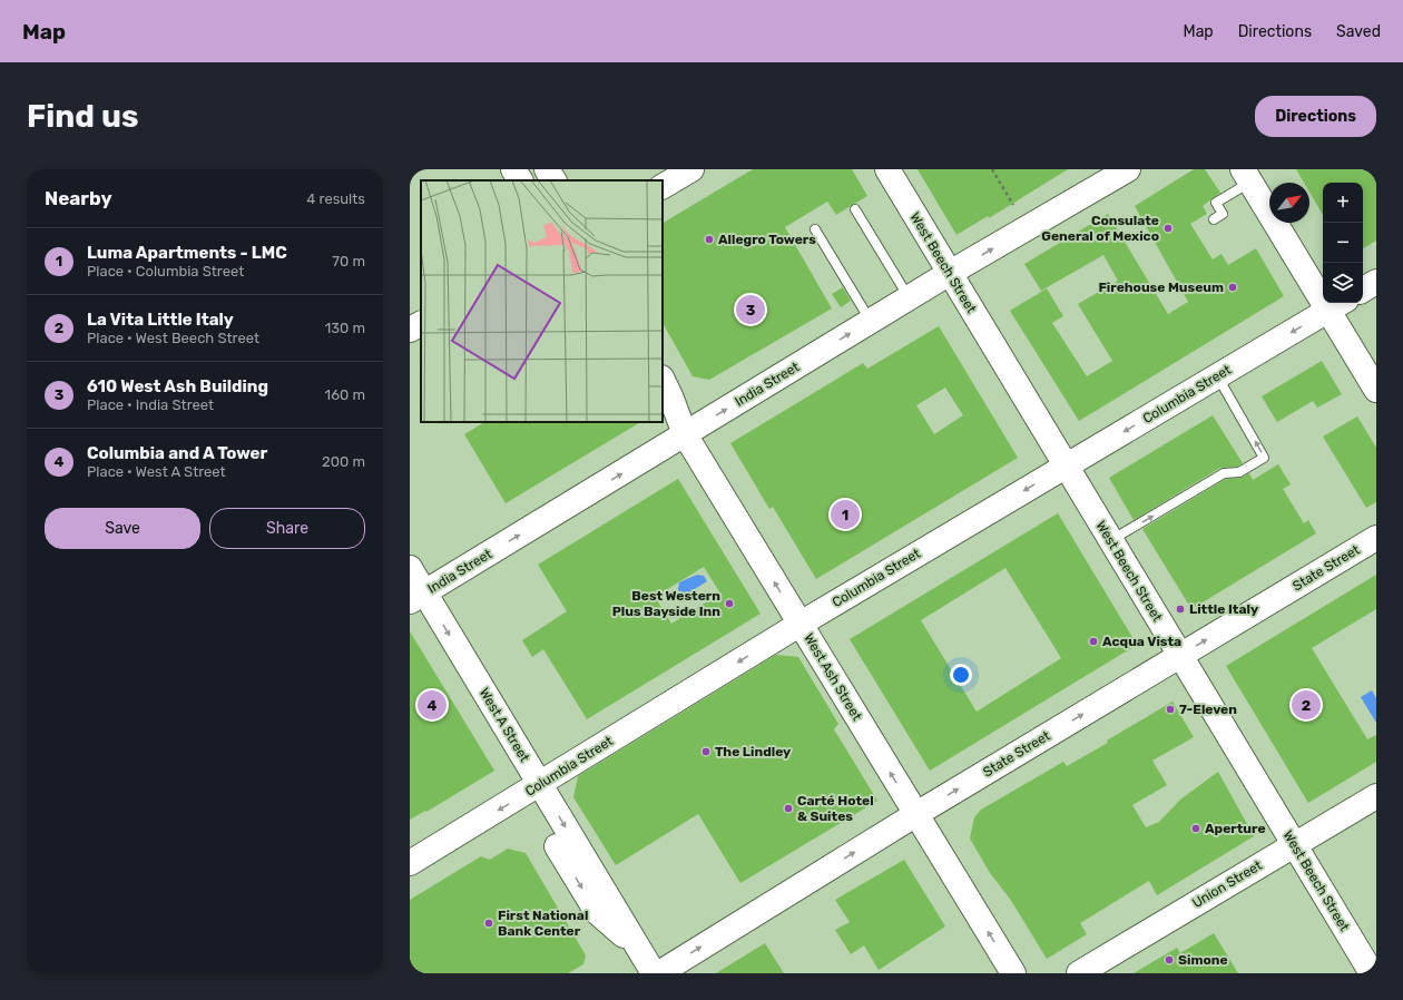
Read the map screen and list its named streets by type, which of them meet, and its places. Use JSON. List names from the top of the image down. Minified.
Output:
{"streets":{"main road":["West Beech Street","India Street","Columbia Street","State Street","West Ash Street","West A Street","Union Street"]},"crossings":[["West Beech Street","India Street"],["West Beech Street","Columbia Street"],["West Beech Street","State Street"],["West Beech Street","Union Street"],["India Street","West Ash Street"],["India Street","West A Street"],["Columbia Street","West Ash Street"],["Columbia Street","West A Street"],["State Street","West Ash Street"]],"one_way":["India Street","Columbia Street","State Street","West Ash Street"],"places":["Consulate General of Mexico","Allegro Towers","Firehouse Museum","Best Western Plus Bayside Inn","Little Italy","Acqua Vista","7-Eleven","The Lindley","Carté Hotel & Suites","Aperture","First National Bank Center","Simone"],"north":"top right","page":{"header":"Map","nav":["Map","Directions","Saved"],"buttons":["Directions",["Save","Share"]],"title":"Find us","heading":["Nearby","4 results"],"map_buttons":["+","−"],"list":[{"mark":"1","name":"Luma Apartments - LMC","note":"Place · Columbia Street","value":"70 m"},{"mark":"2","name":"La Vita Little Italy","note":"Place · West Beech Street","value":"130 m"},{"mark":"3","name":"610 West Ash Building","note":"Place · India Street","value":"160 m"},{"mark":"4","name":"Columbia and A Tower","note":"Place · West A Street","value":"200 m"}],"pins":["3","1","2","4"]}}
